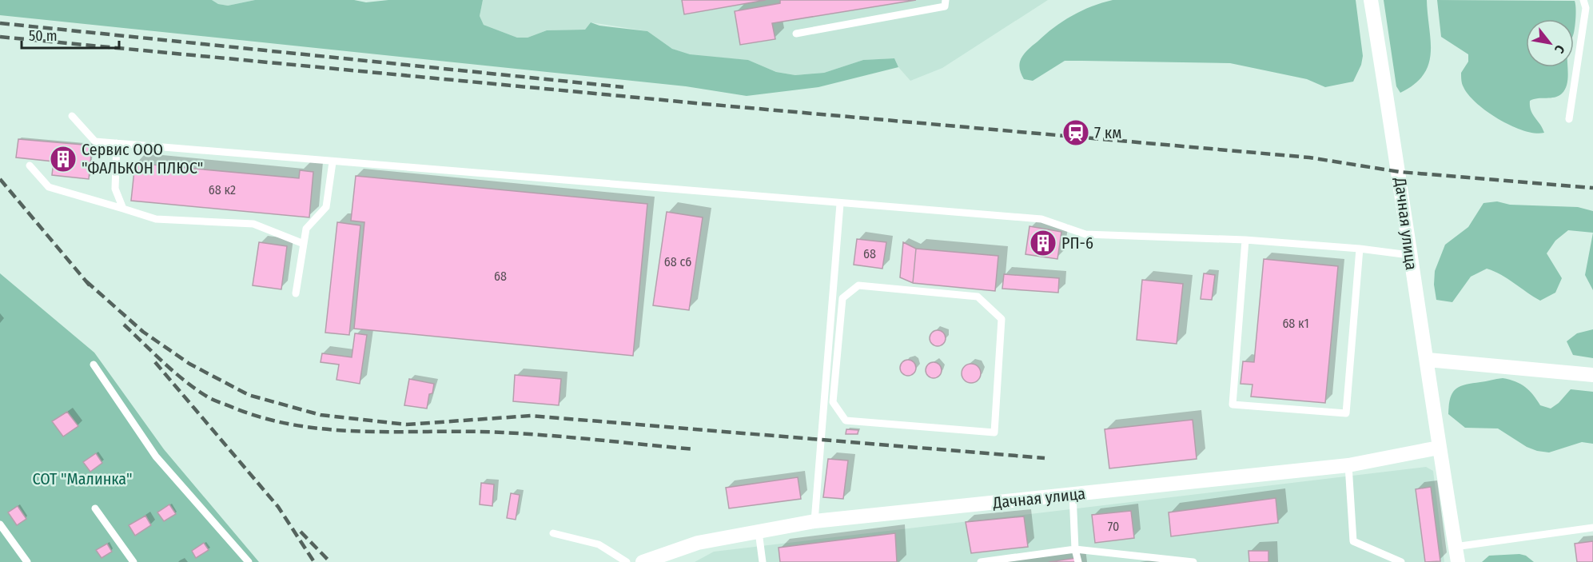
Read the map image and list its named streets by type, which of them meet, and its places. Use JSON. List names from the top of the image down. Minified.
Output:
{"streets":{"street":["Дачная улица"]},"parks":["СОТ \"Малинка\""],"places":{"station":["7 км"],"building":["Сервис ООО \"ФАЛЬКОН ПЛЮС\"","РП-6"]},"house_numbers":["68 к2","68","68 с6","68","68 к1","70"],"scale_bar":"50 m","north":"bottom right"}
